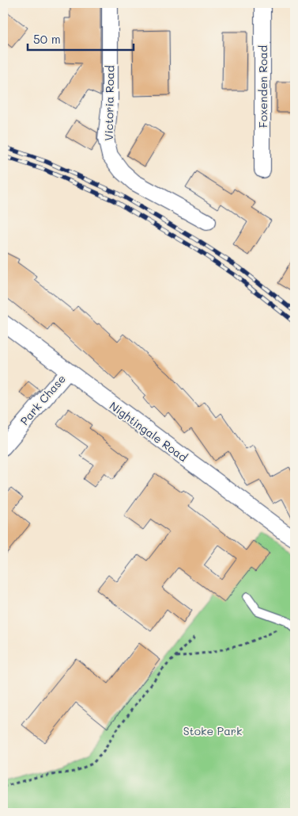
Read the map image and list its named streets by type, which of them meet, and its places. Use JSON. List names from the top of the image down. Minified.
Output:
{"streets":{"street":["Foxenden Road","Victoria Road","Park Chase","Nightingale Road"]},"crossings":[["Park Chase","Nightingale Road"]],"parks":["Stoke Park"],"scale_bar":"50 m"}
